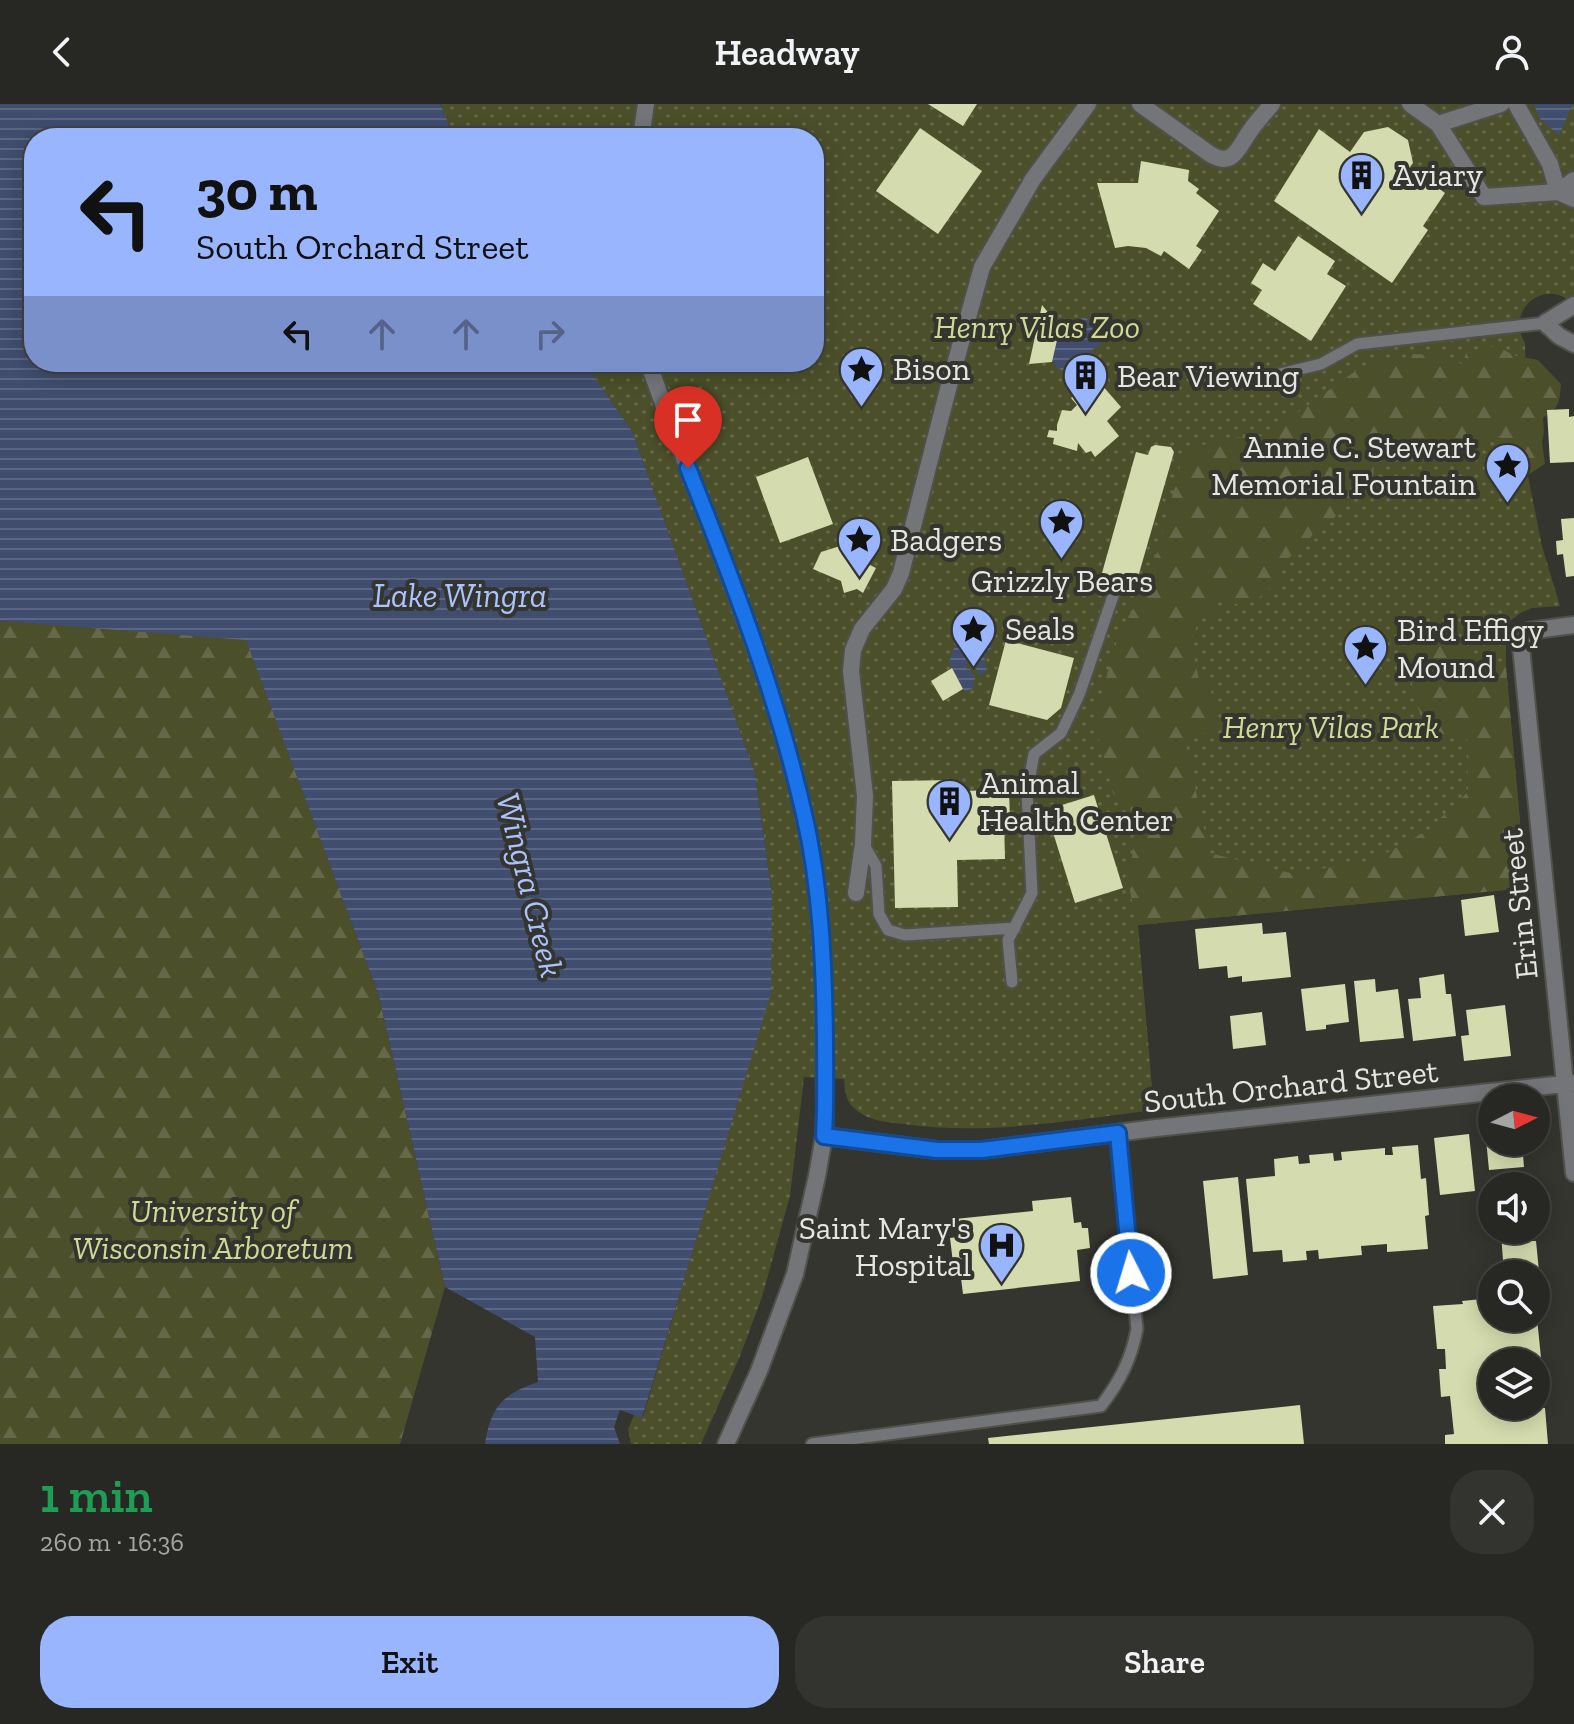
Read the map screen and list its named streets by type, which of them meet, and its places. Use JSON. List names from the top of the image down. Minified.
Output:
{"streets":{"street":["Erin Street","South Orchard Street"]},"crossings":[["Erin Street","South Orchard Street"]],"water":["Lake Wingra","Wingra Creek"],"parks":["Henry Vilas Zoo","Henry Vilas Park","University of Wisconsin Arboretum"],"places":{"building":["Aviary","Bear Viewing","Animal Health Center"],"place":["Bison","Annie C. Stewart Memorial Fountain","Grizzly Bears","Badgers","Seals","Bird Effigy Mound"],"hospital":["Saint Mary's Hospital"]},"north":"right","page":{"header":"Headway","turn":["30 m","South Orchard Street"],"heading":["1 min","260 m · 16:36"],"buttons":["Exit","Share"]}}
